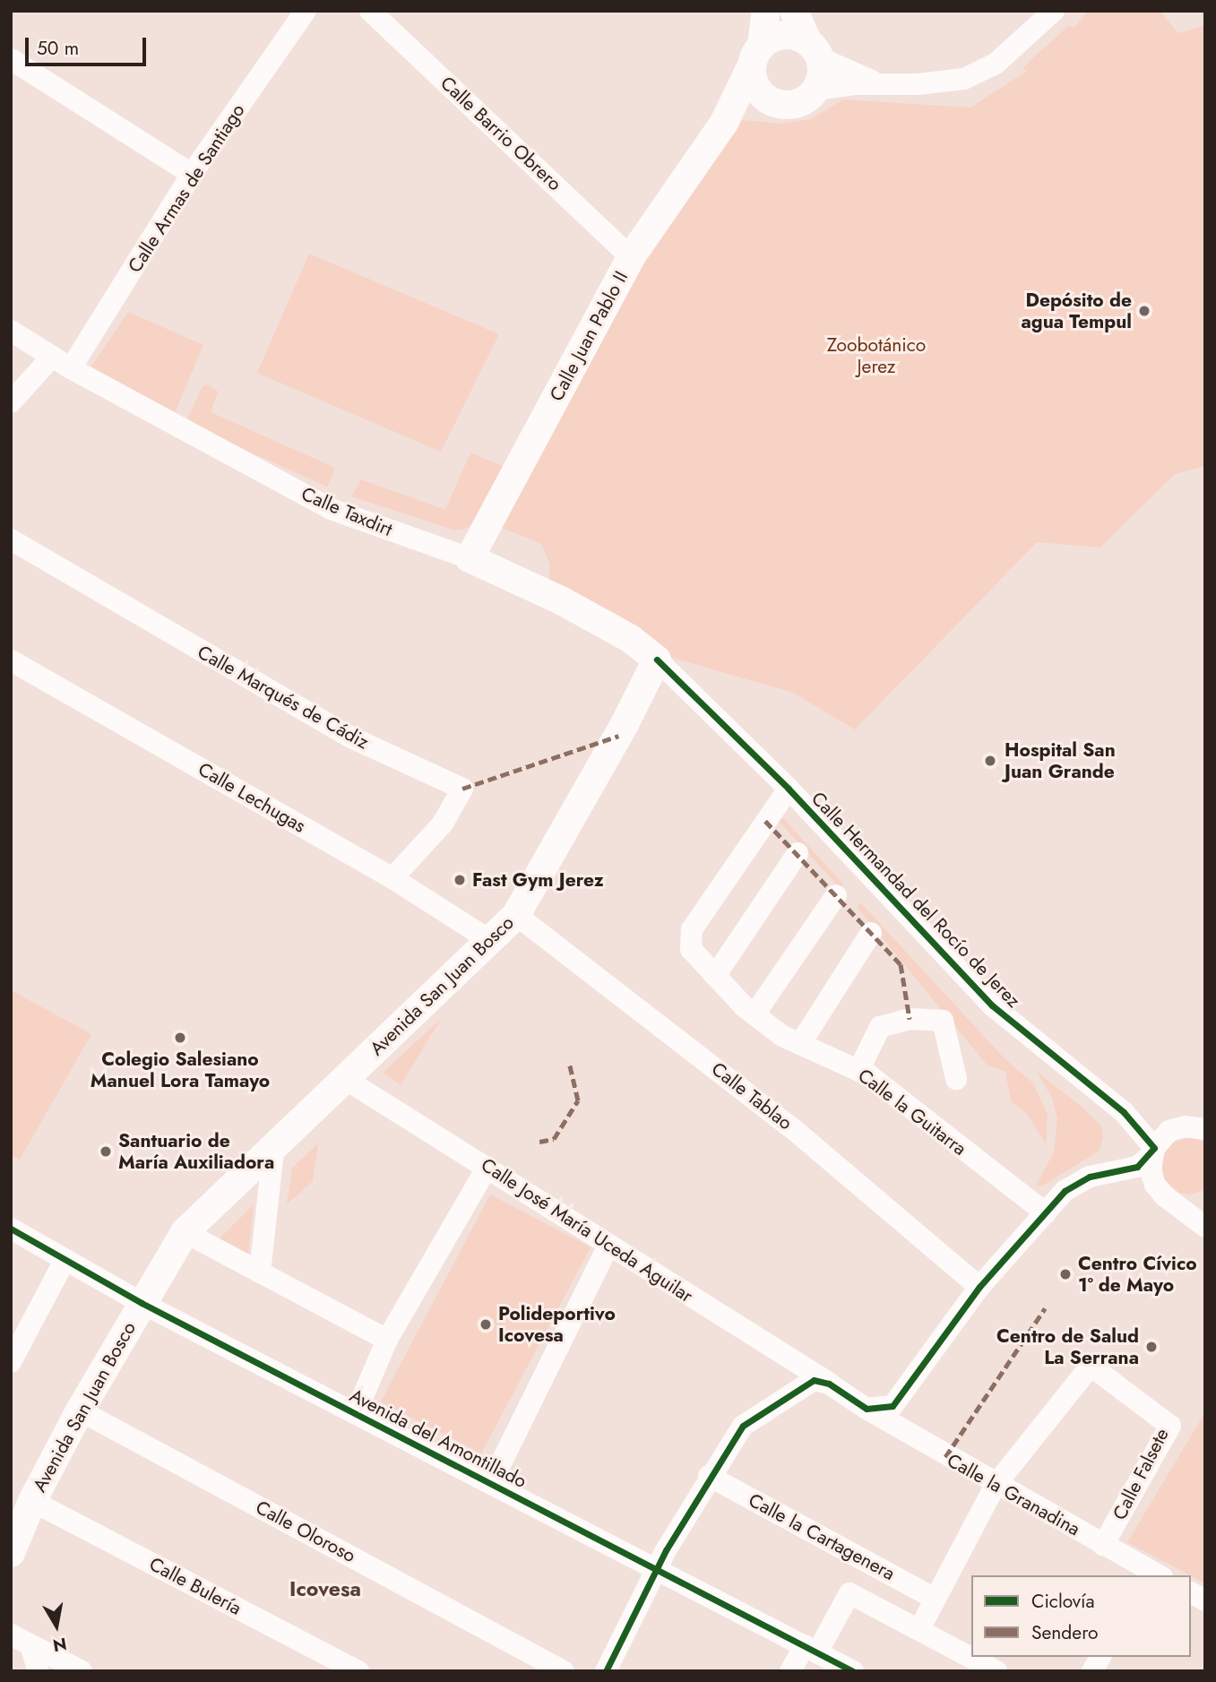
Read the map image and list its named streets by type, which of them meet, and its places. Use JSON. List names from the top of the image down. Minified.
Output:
{"streets":{"main road":["Calle Juan Pablo II","Calle Taxdirt","Avenida San Juan Bosco"],"street":["Calle Barrio Obrero","Calle Armas de Santiago","Calle Marqués de Cádiz","Calle Lechugas","Calle Hermandad del Rocío de Jerez","Calle Tablao","Calle la Guitarra","Calle José María Uceda Aguilar","Avenida del Amontillado","Calle Falsete","Calle la Granadina","Calle Oloroso","Calle la Cartagenera","Calle Bulería"]},"crossings":[["Calle Barrio Obrero","Calle Juan Pablo II"],["Calle Armas de Santiago","Calle Taxdirt"],["Calle Juan Pablo II","Calle Taxdirt"],["Calle Taxdirt","Calle Hermandad del Rocío de Jerez"],["Calle Taxdirt","Avenida San Juan Bosco"],["Calle Marqués de Cádiz","Calle Lechugas"],["Calle Lechugas","Avenida San Juan Bosco"],["Calle Hermandad del Rocío de Jerez","Avenida San Juan Bosco"],["Calle Hermandad del Rocío de Jerez","Calle la Guitarra"],["Avenida San Juan Bosco","Calle Tablao"],["Avenida San Juan Bosco","Calle José María Uceda Aguilar"],["Avenida San Juan Bosco","Avenida del Amontillado"],["Avenida San Juan Bosco","Calle Oloroso"],["Avenida San Juan Bosco","Calle Bulería"],["Calle José María Uceda Aguilar","Avenida del Amontillado"],["Calle José María Uceda Aguilar","Calle la Granadina"],["Calle Falsete","Calle la Granadina"]],"districts":["Icovesa"],"parks":["Zoobotánico Jerez"],"places":["Depósito de agua Tempul","Hospital San Juan Grande","Fast Gym Jerez","Colegio Salesiano Manuel Lora Tamayo","Santuario de María Auxiliadora","Centro Cívico 1º de Mayo","Polideportivo Icovesa","Centro de Salud La Serrana"],"legend":["Ciclovía","Sendero"],"scale_bar":"50 m","north":"bottom"}
